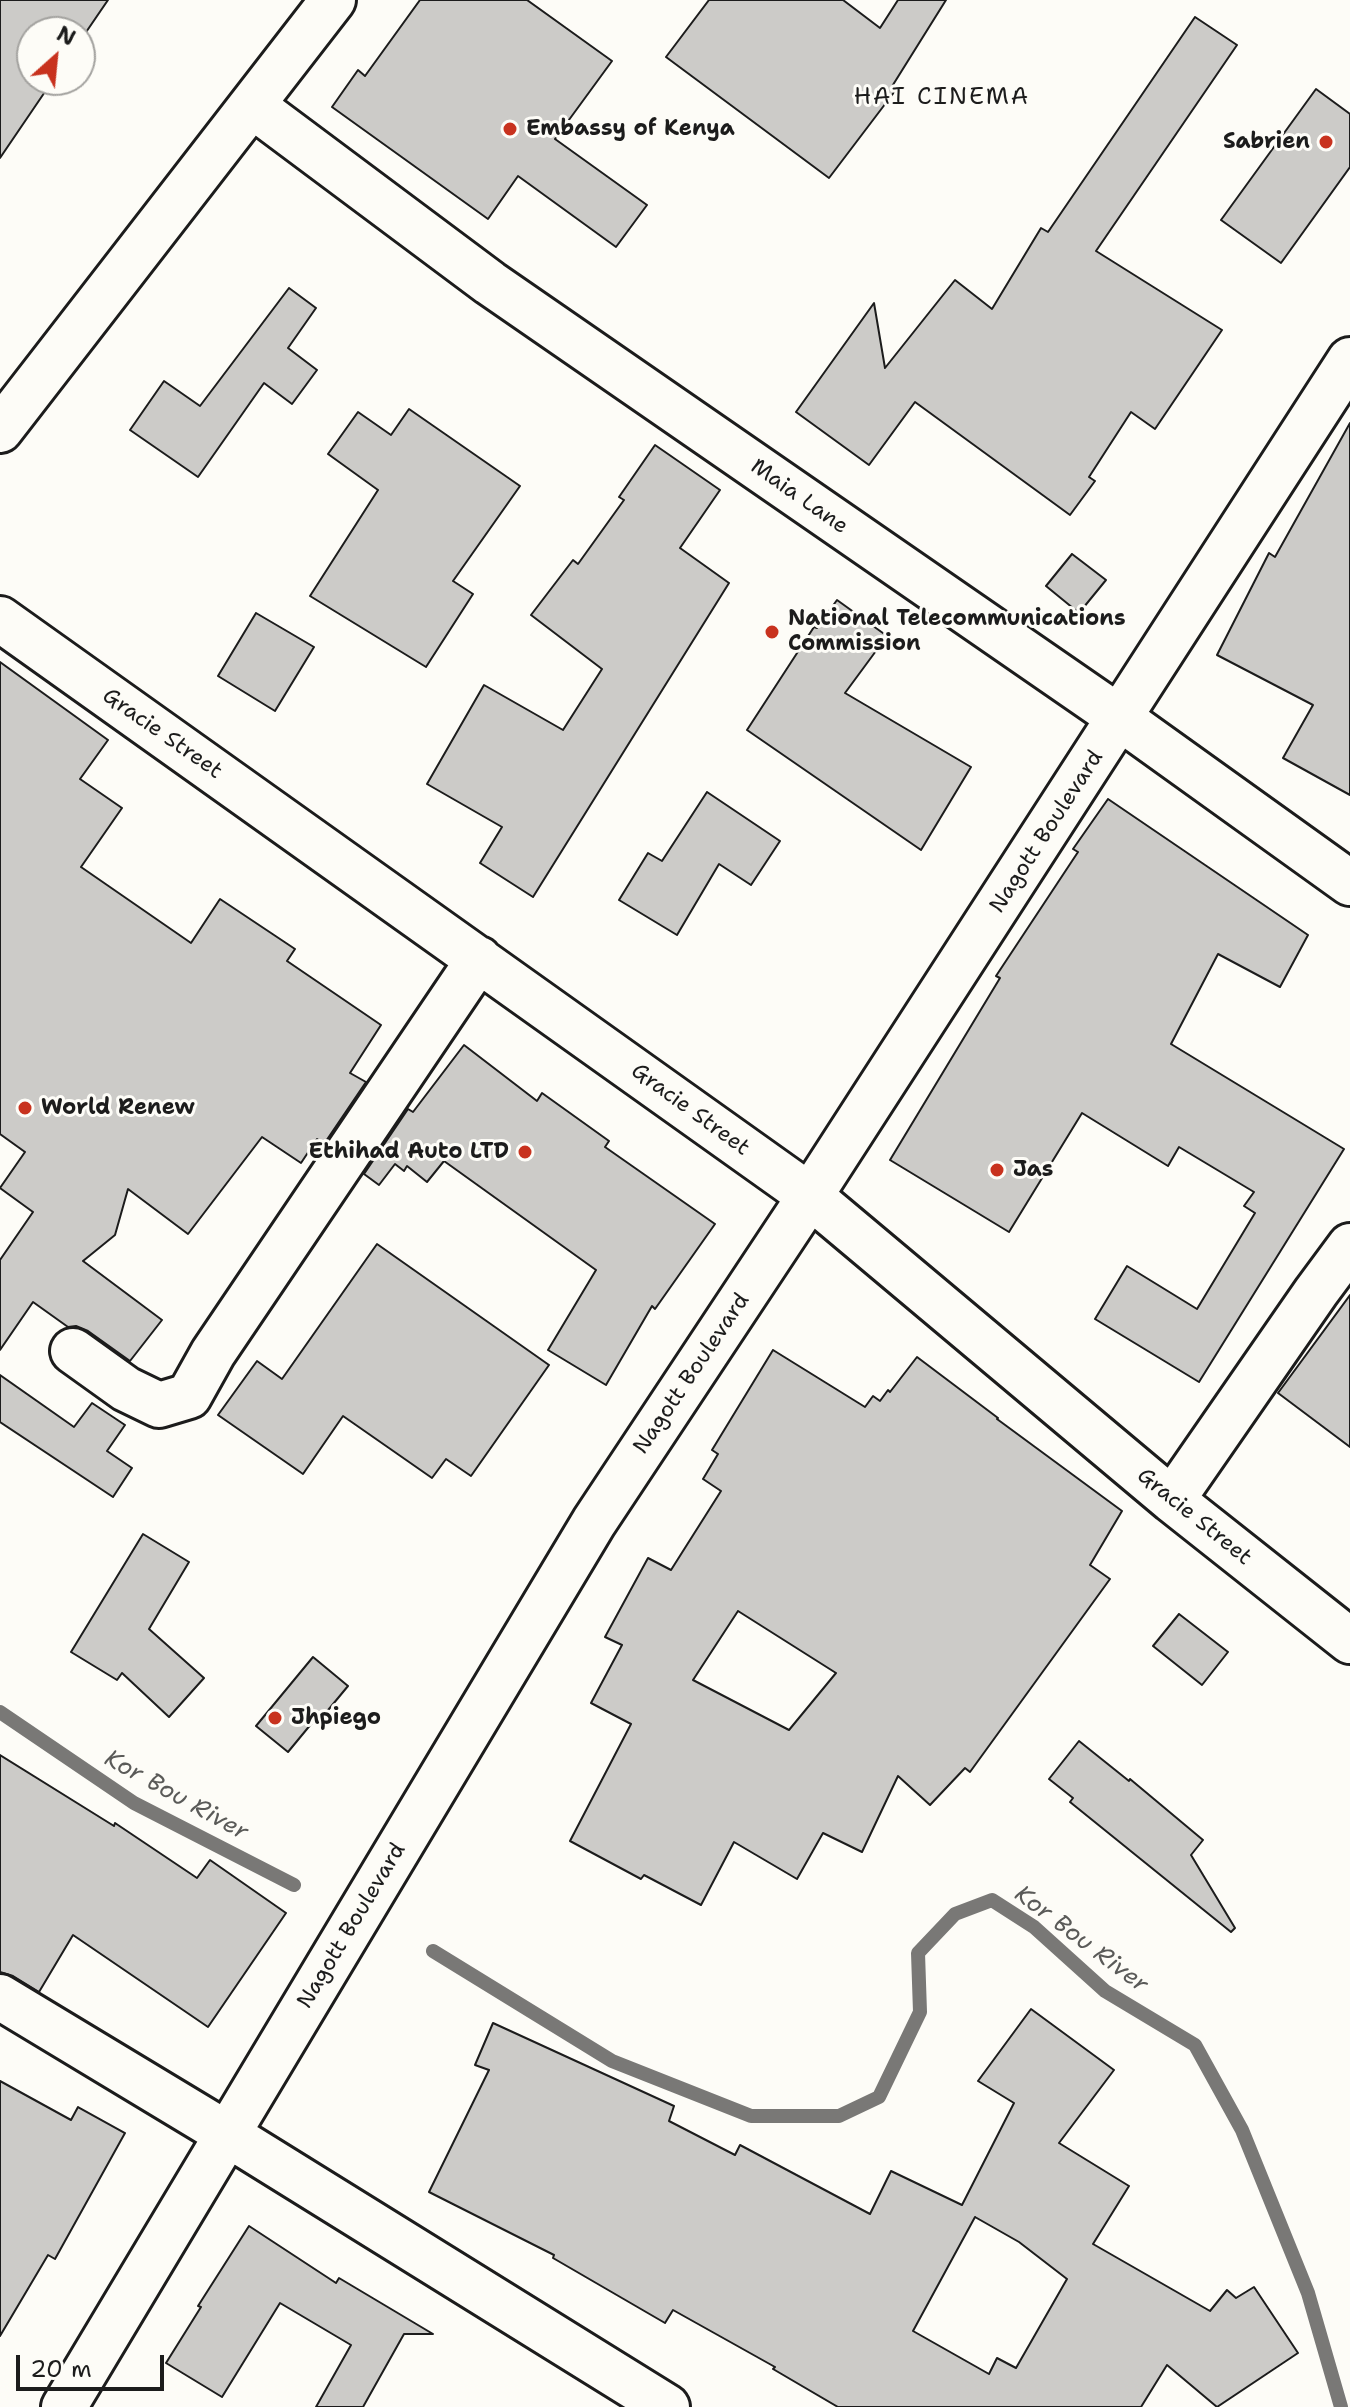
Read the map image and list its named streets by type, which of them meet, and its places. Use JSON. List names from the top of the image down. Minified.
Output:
{"streets":{"street":["Maia Lane","Gracie Street","Nagott Boulevard"]},"crossings":[["Maia Lane","Nagott Boulevard"],["Gracie Street","Nagott Boulevard"]],"districts":["HAI CINEMA"],"water":["Kor Bou River"],"places":["Embassy of Kenya","Sabrien","National Telecommunications Commission","World Renew","Ethihad Auto LTD","Jas","Jhpiego"],"scale_bar":"20 m","north":"top right"}
